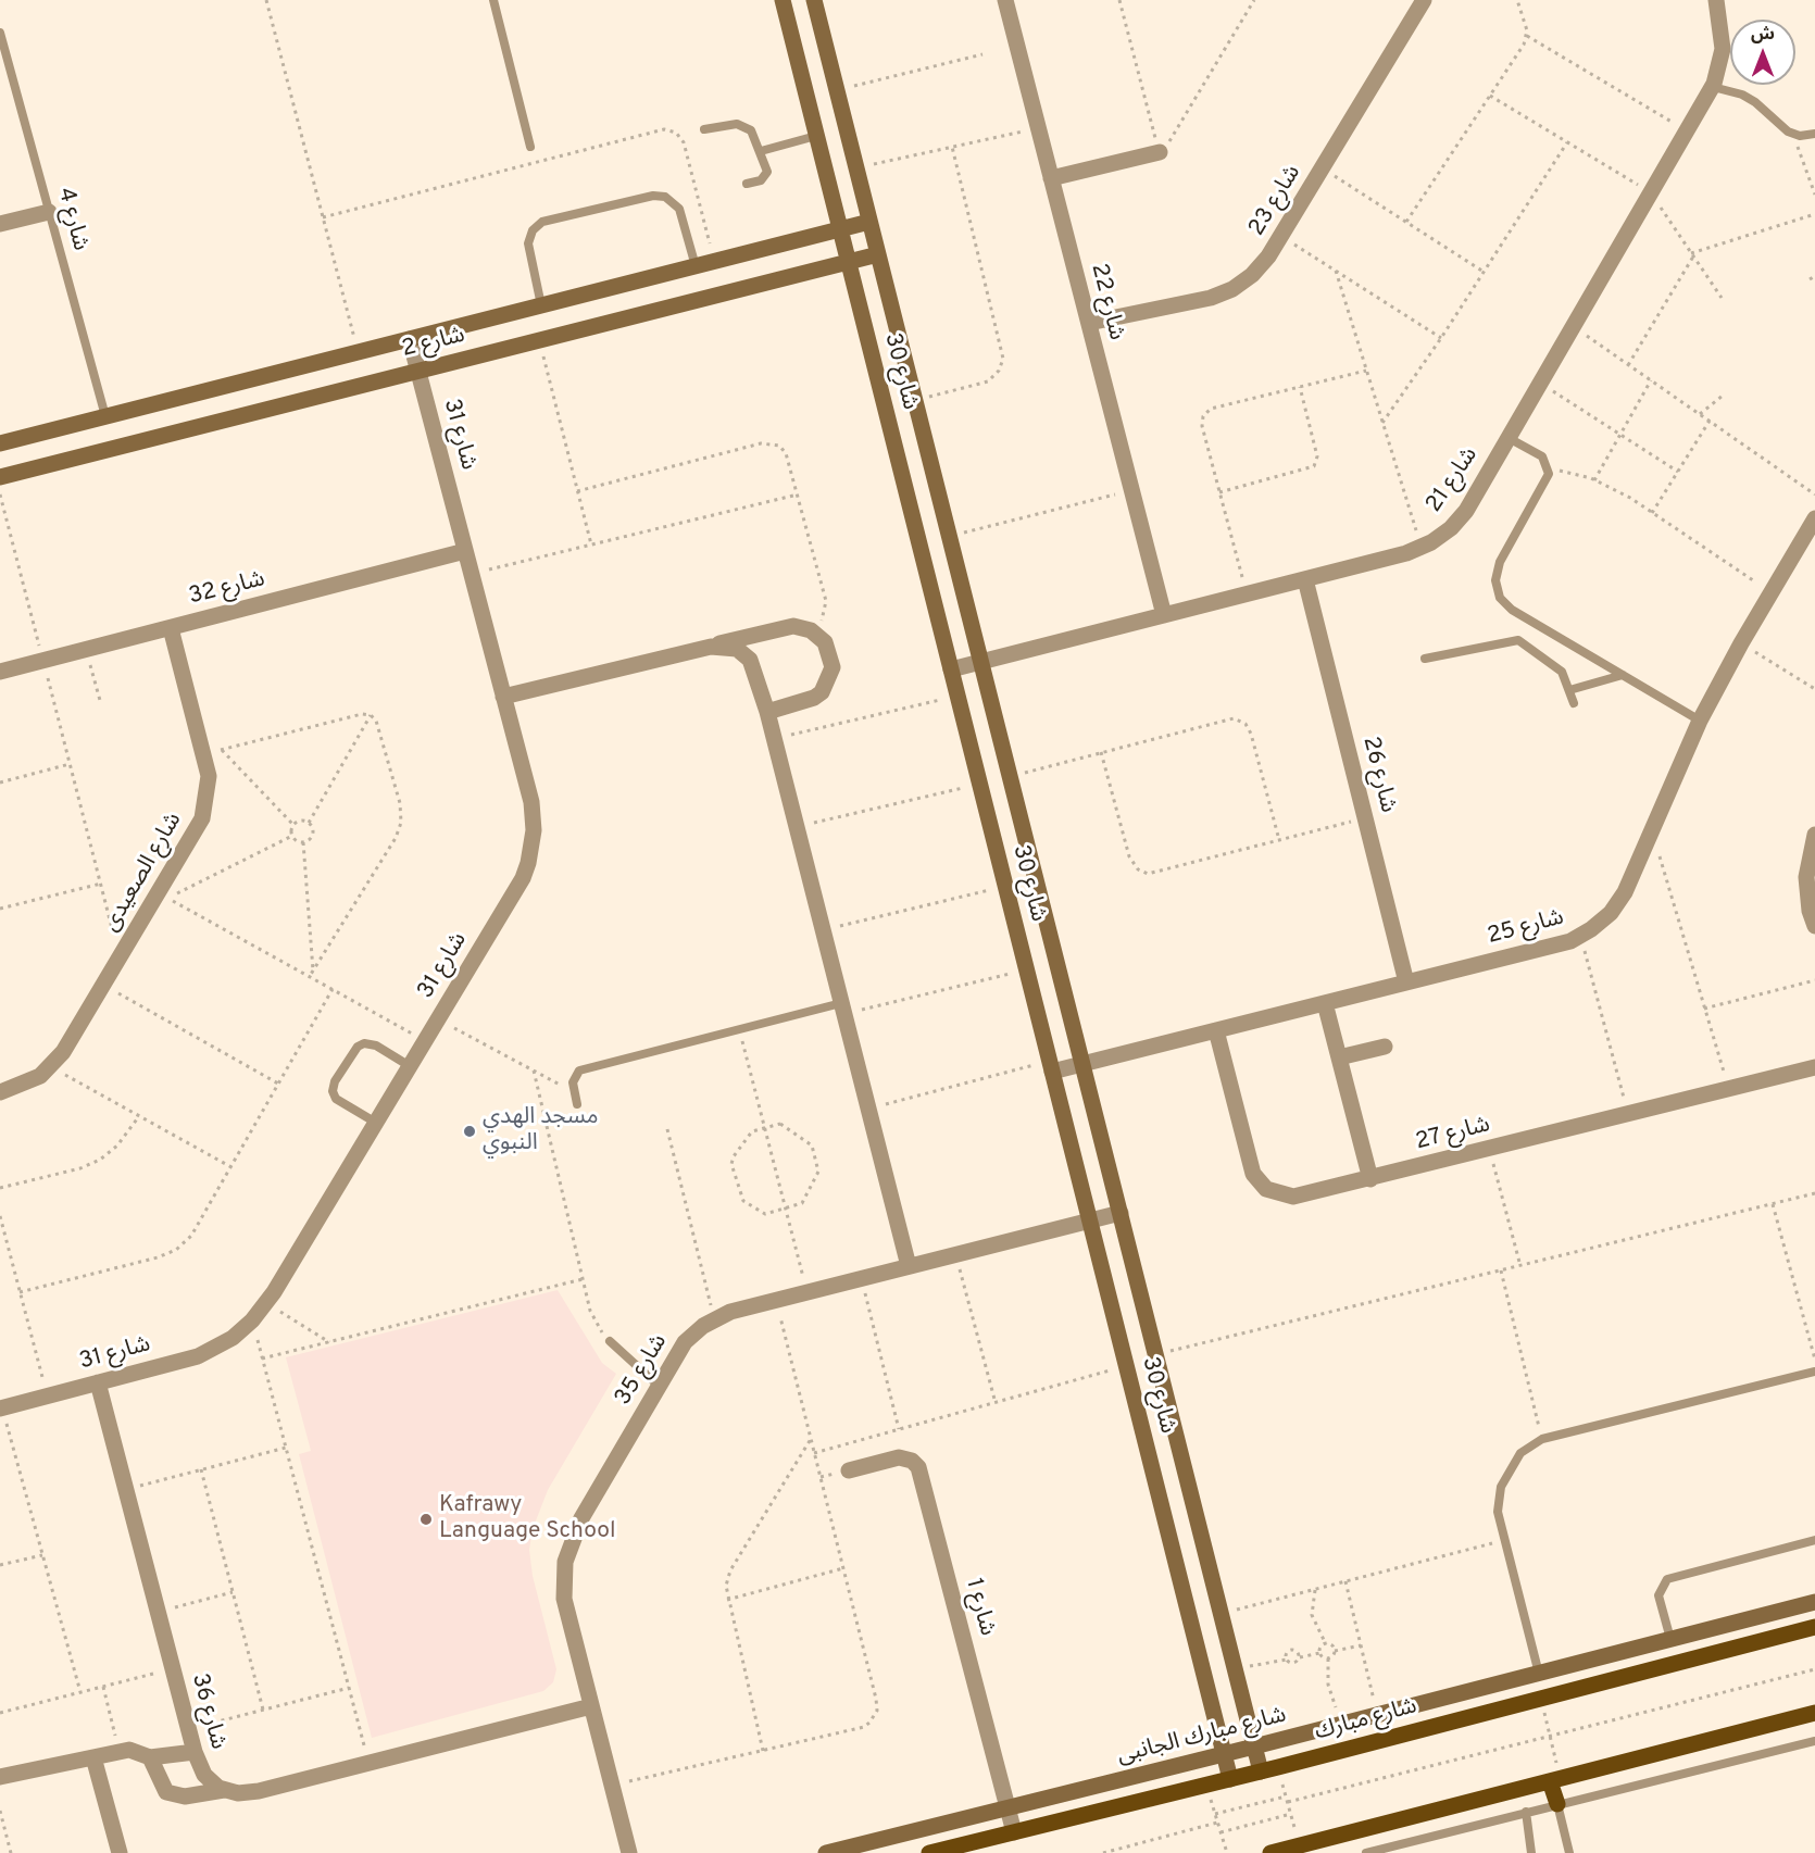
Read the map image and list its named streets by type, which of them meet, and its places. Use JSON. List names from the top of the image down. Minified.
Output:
{"streets":{"main road":["شارع مبارك"],"street":["شارع 23","شارع 22","شارع 2","شارع 30","شارع 31","شارع 21","شارع 32","شارع 26","شارع الصعيدى","شارع 25","شارع 27","شارع 35","شارع 1","شارع 36","شارع مبارك الجانبى"],"lane":["شارع 4"]},"crossings":[["شارع 23","شارع 22"],["شارع 4","شارع 2"],["شارع 22","شارع 21"],["شارع 2","شارع 30"],["شارع 2","شارع 31"],["شارع 30","شارع 21"],["شارع 30","شارع 25"],["شارع 30","شارع 35"],["شارع 30","شارع مبارك"],["شارع 30","شارع مبارك الجانبى"],["شارع 31","شارع 32"],["شارع 31","شارع 36"],["شارع 21","شارع 26"],["شارع 32","شارع الصعيدى"],["شارع 26","شارع 25"],["شارع 25","شارع 27"],["شارع 1","شارع مبارك"],["شارع 1","شارع مبارك الجانبى"]],"places":["مسجد الهدي النبوي","Kafrawy Language School"],"north":"top"}
